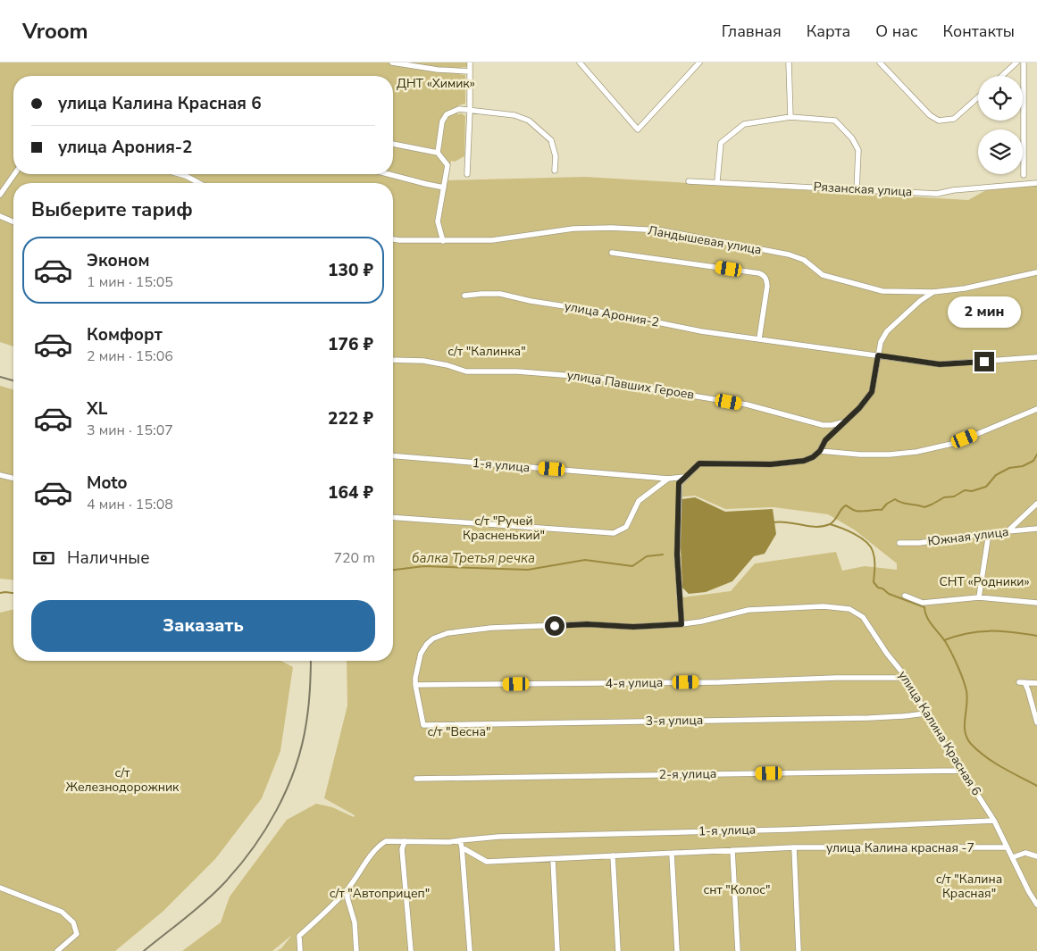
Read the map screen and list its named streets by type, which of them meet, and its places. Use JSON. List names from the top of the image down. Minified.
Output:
{"streets":{"street":["Рязанская улица","Ландышевая улица","улица Арония-2","улица Павших Героев","1-я улица","Южная улица","4-я улица","3-я улица","улица Калина Красная 6","2-я улица","улица Калина красная -7"]},"crossings":[["1-я улица","улица Калина Красная 6"],["1-я улица","улица Калина красная -7"],["4-я улица","улица Калина Красная 6"],["3-я улица","улица Калина Красная 6"],["улица Калина Красная 6","2-я улица"],["улица Калина Красная 6","улица Калина красная -7"]],"water":["балка Третья речка"],"parks":["ДНТ «Химик»","с/т \"Калинка\"","с/т \"Ручей Красненький\"","СНТ «Родники»","с/т \"Весна\"","с/т Железнодорожник","с/т \"Калина Красная\"","снт \"Колос\"","с/т \"Автоприцеп\""],"page":{"header":"Vroom","nav":["Главная","Карта","О нас","Контакты"],"banner":["улица Калина Красная 6","улица Арония-2"],"heading":"Выберите тариф","list":[{"name":"Эконом","note":"1 мин · 15:05","value":"130 ₽"},{"name":"Комфорт","note":"2 мин · 15:06","value":"176 ₽"},{"name":"XL","note":"3 мин · 15:07","value":"222 ₽"},{"name":"Moto","note":"4 мин · 15:08","value":"164 ₽"}],"bubble":"2 мин","pay":["Наличные","720 m"],"buttons":"Заказать"}}
